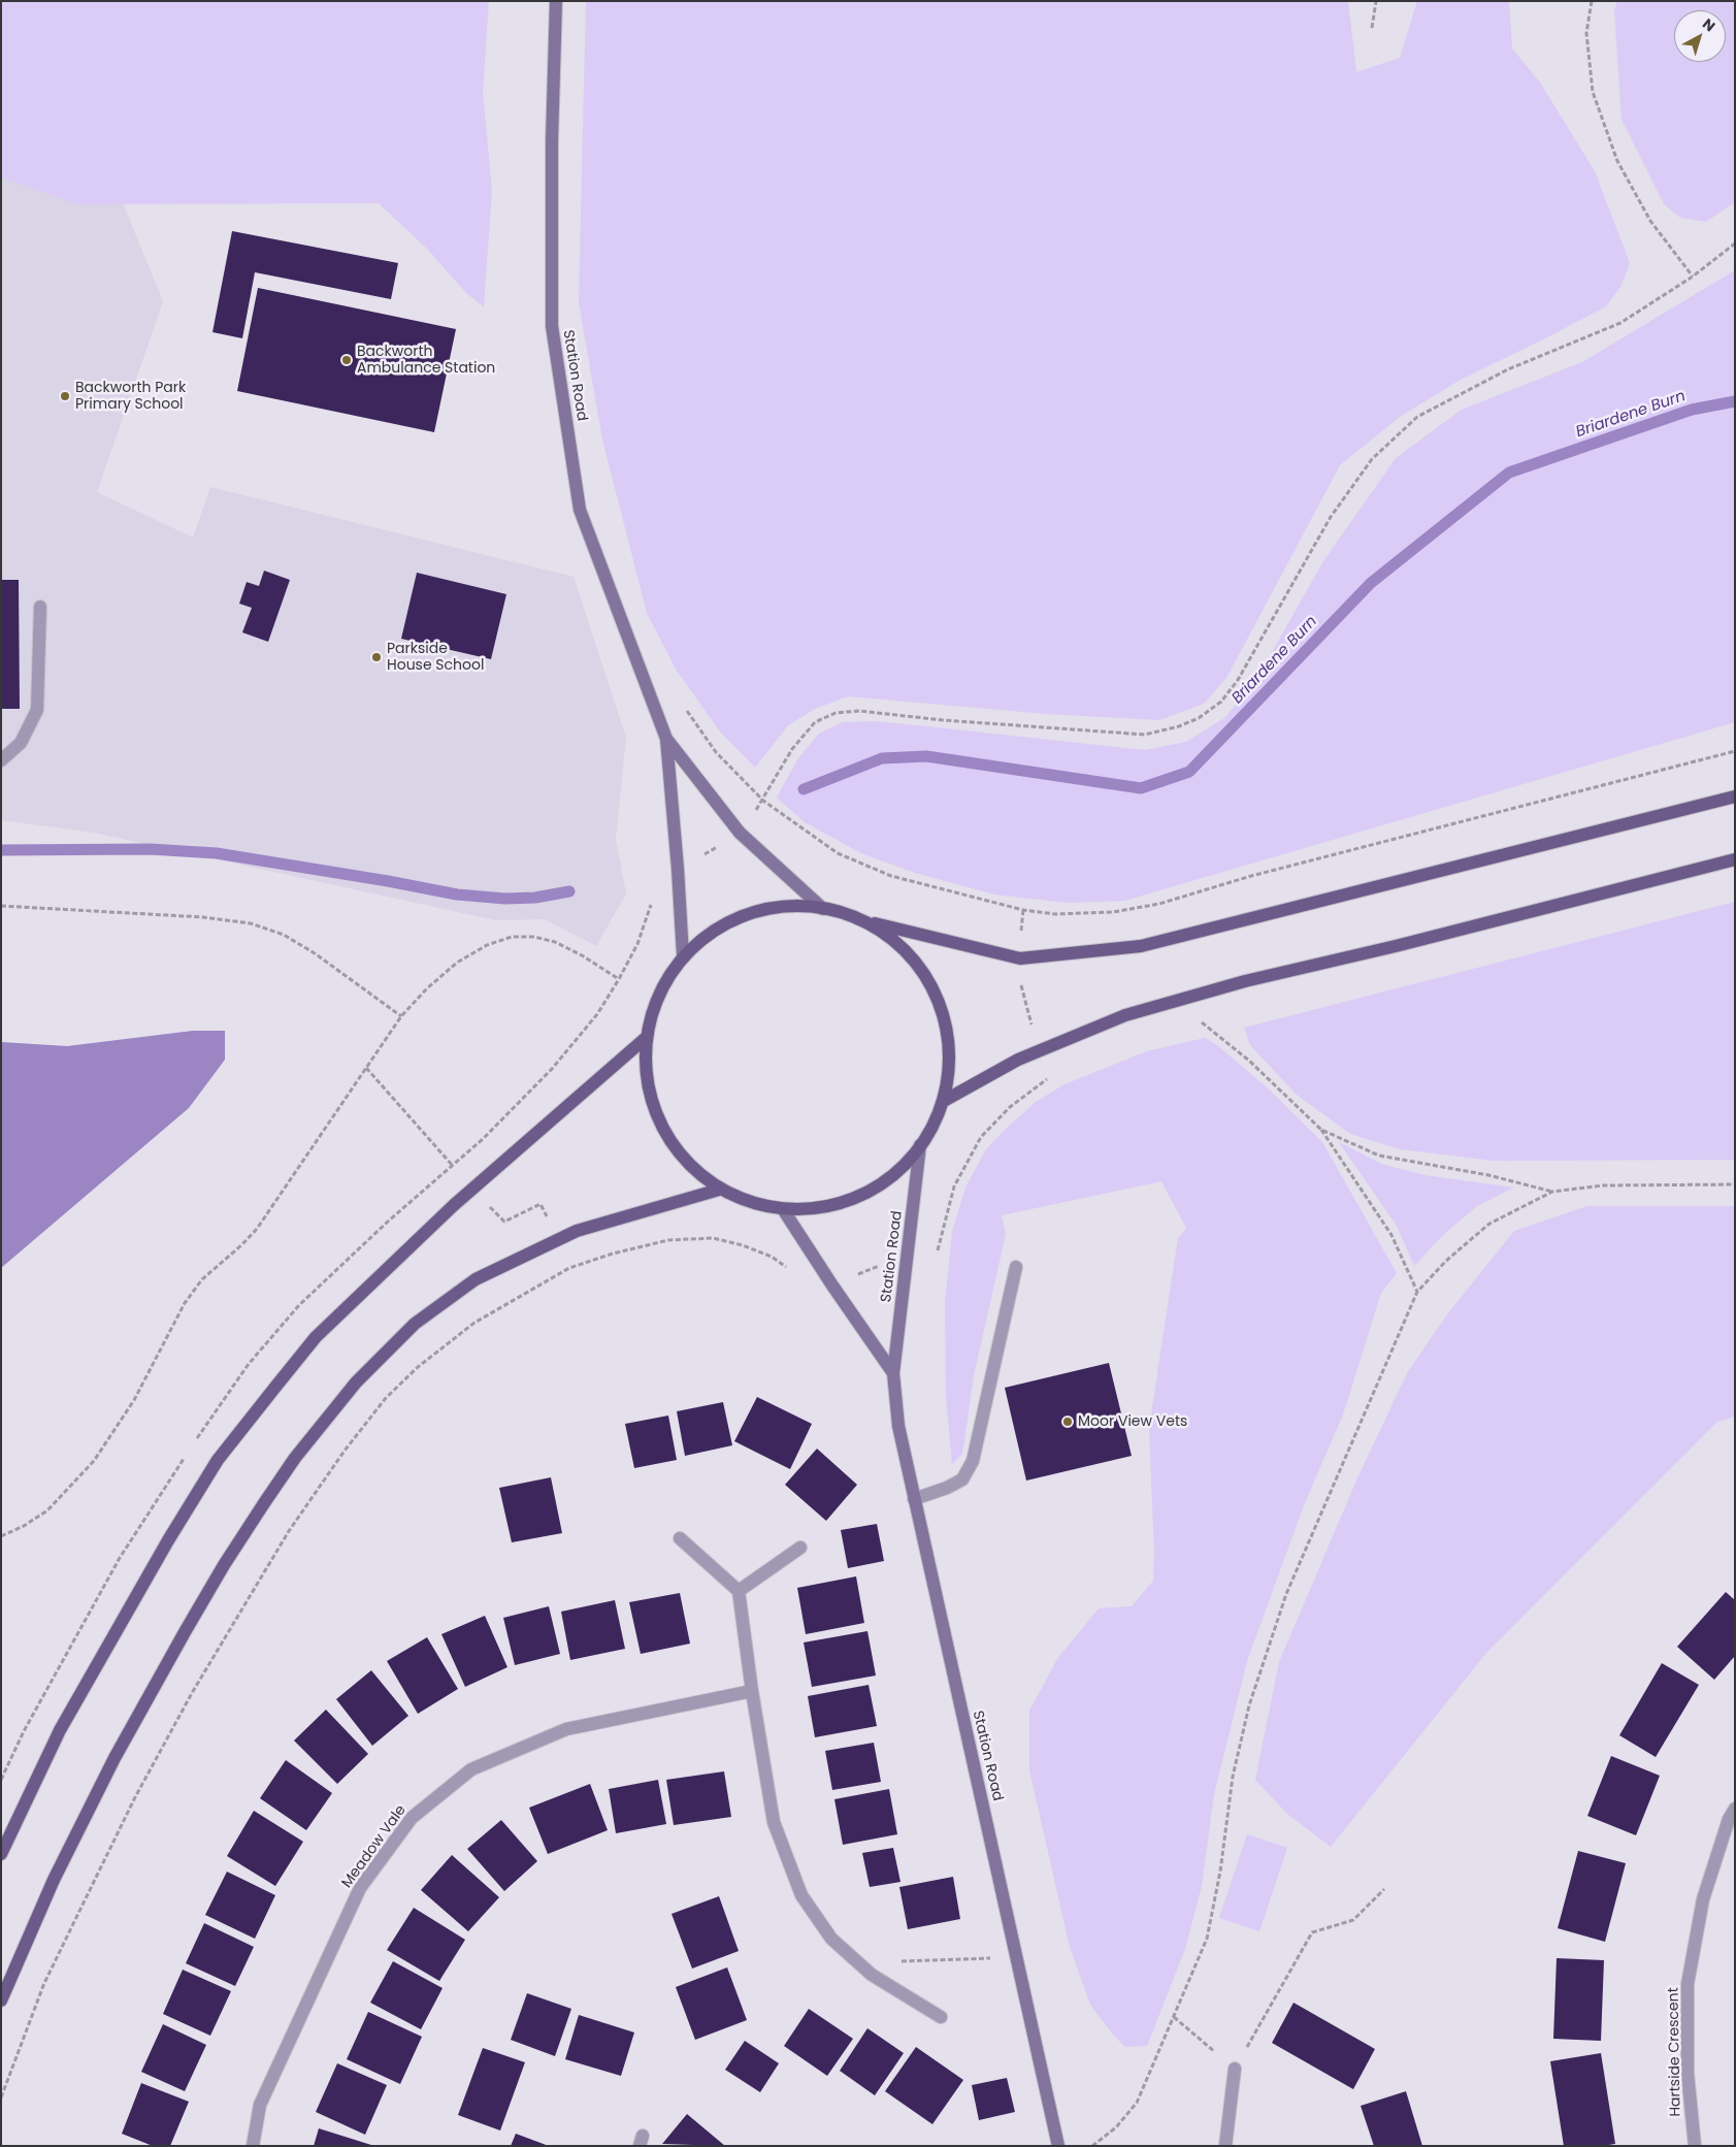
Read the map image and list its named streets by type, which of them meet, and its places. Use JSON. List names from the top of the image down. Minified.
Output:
{"streets":{"main road":["Station Road"],"street":["Meadow Vale","Hartside Crescent"]},"water":["Briardene Burn"],"places":["Backworth Ambulance Station","Backworth Park Primary School","Parkside House School","Moor View Vets"],"north":"top right"}
